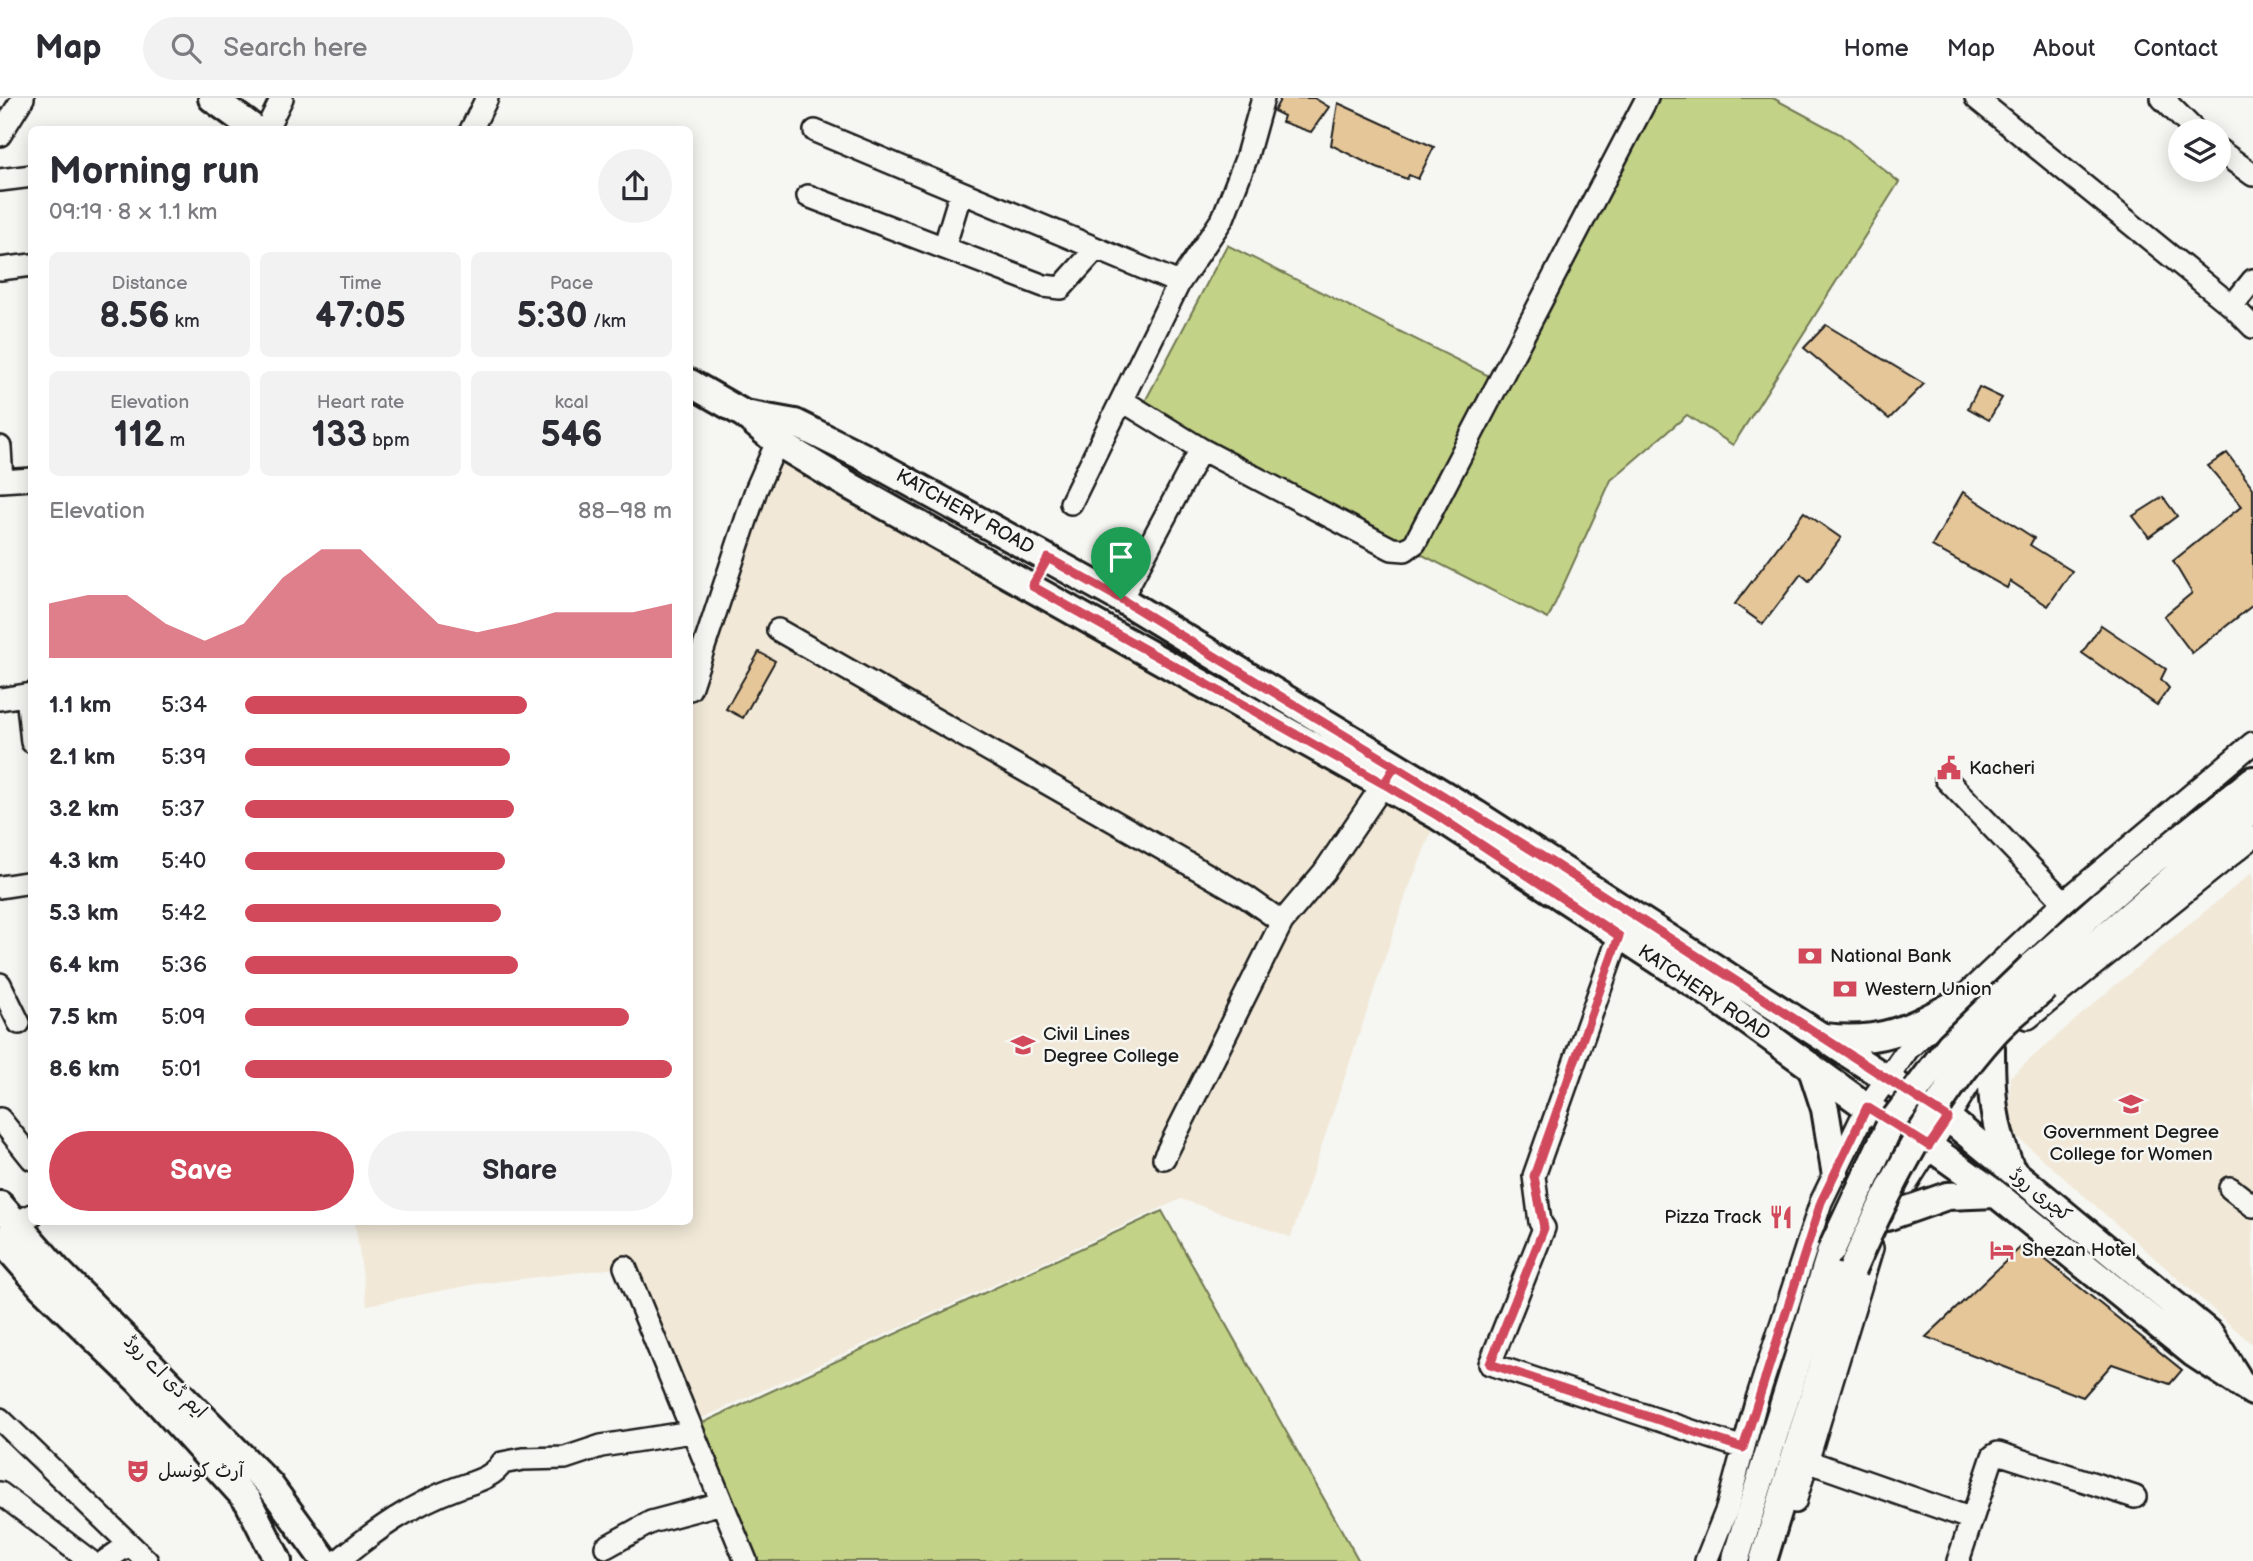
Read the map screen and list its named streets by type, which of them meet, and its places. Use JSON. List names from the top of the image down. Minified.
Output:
{"streets":{"main road":["KATCHERY ROAD","کچری روڈ","ایم ڈی اے روڈ"]},"crossings":[["KATCHERY ROAD","کچری روڈ"]],"places":{"public building":["Kacheri"],"bank":["National Bank","Western Union"],"school or university":["Civil Lines Degree College","Government Degree College for Women"],"restaurant":["Pizza Track"],"hotel":["Shezan Hotel"],"theatre":["آرٹ کونسل"]},"page":{"header":"Map","search":"Search here","nav":["Home","Map","About","Contact"],"heading":["Morning run","09:19 · 8 × 1.1 km"],"stats":[["Distance","8.56 km"],["Time","47:05"],["Pace","5:30 /km"],["Elevation","112 m"],["Heart rate","133 bpm"],["kcal","546"]],"chart":["Elevation","88–98 m"],"list":[{"name":"1.1 km","note":"5:34"},{"name":"2.1 km","note":"5:39"},{"name":"3.2 km","note":"5:37"},{"name":"4.3 km","note":"5:40"},{"name":"5.3 km","note":"5:42"},{"name":"6.4 km","note":"5:36"},{"name":"7.5 km","note":"5:09"},{"name":"8.6 km","note":"5:01"}],"buttons":["Save","Share"]}}
